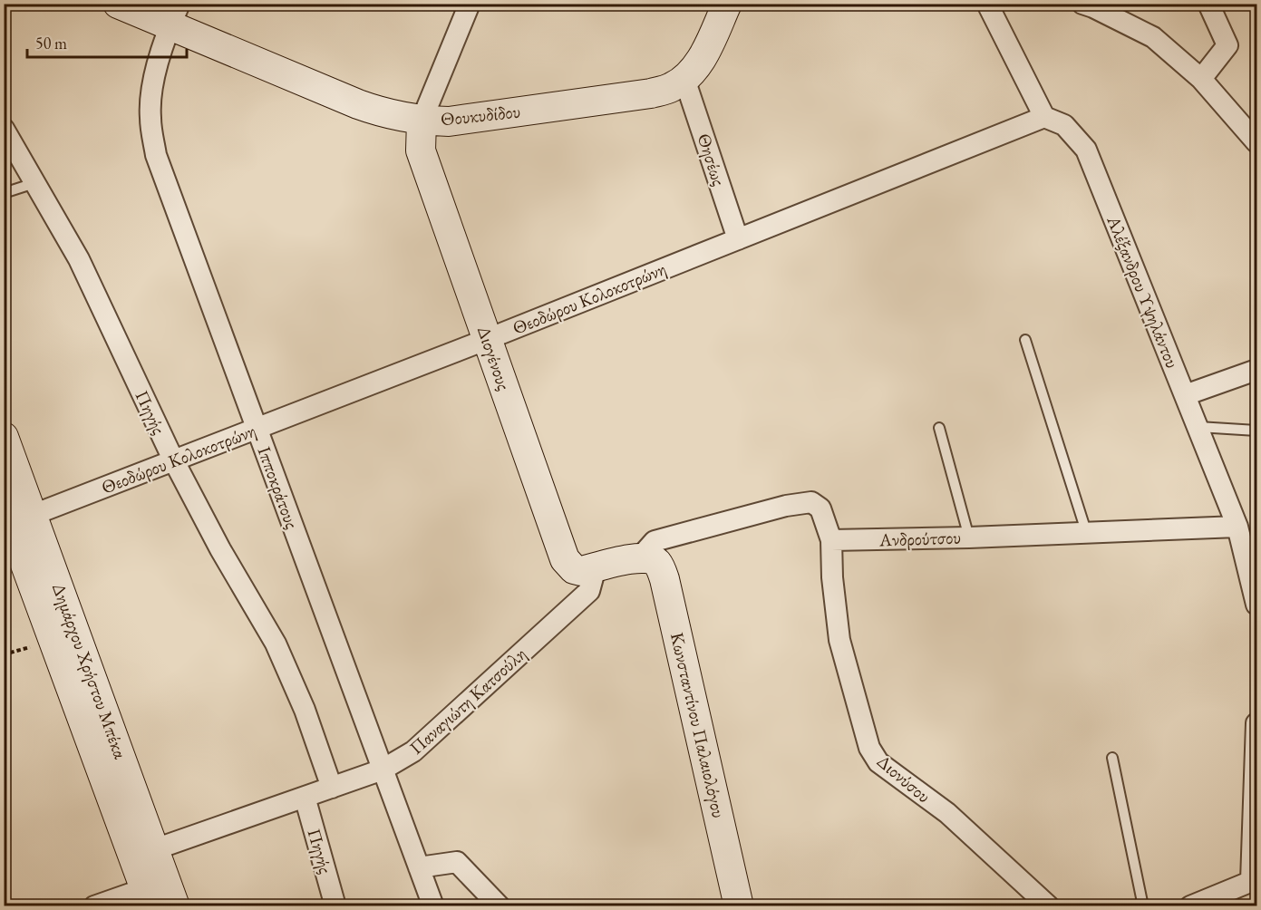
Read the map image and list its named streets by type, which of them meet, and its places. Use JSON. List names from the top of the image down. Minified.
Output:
{"streets":{"main road":["Θουκυδίδου","Διογένους","Δημάρχου Χρήστου Μπέκα","Κωνσταντίνου Παλαιολόγου"],"street":["Θησέως","Αλέξανδρου Υψηλάντου","Θεοδώρου Κολοκοτρώνη","Πηγής","Ιπποκράτους","Ανδρούτσου","Παναγιώτη Κατσούλη","Διονύσου"]},"crossings":[["Θουκυδίδου","Θησέως"],["Θουκυδίδου","Διογένους"],["Θουκυδίδου","Ιπποκράτους"],["Θησέως","Θεοδώρου Κολοκοτρώνη"],["Αλέξανδρου Υψηλάντου","Θεοδώρου Κολοκοτρώνη"],["Αλέξανδρου Υψηλάντου","Ανδρούτσου"],["Θεοδώρου Κολοκοτρώνη","Διογένους"],["Θεοδώρου Κολοκοτρώνη","Πηγής"],["Θεοδώρου Κολοκοτρώνη","Ιπποκράτους"],["Θεοδώρου Κολοκοτρώνη","Δημάρχου Χρήστου Μπέκα"],["Διογένους","Παναγιώτη Κατσούλη"],["Πηγής","Παναγιώτη Κατσούλη"],["Ιπποκράτους","Παναγιώτη Κατσούλη"],["Ανδρούτσου","Διονύσου"],["Δημάρχου Χρήστου Μπέκα","Παναγιώτη Κατσούλη"]],"scale_bar":"50 m"}
